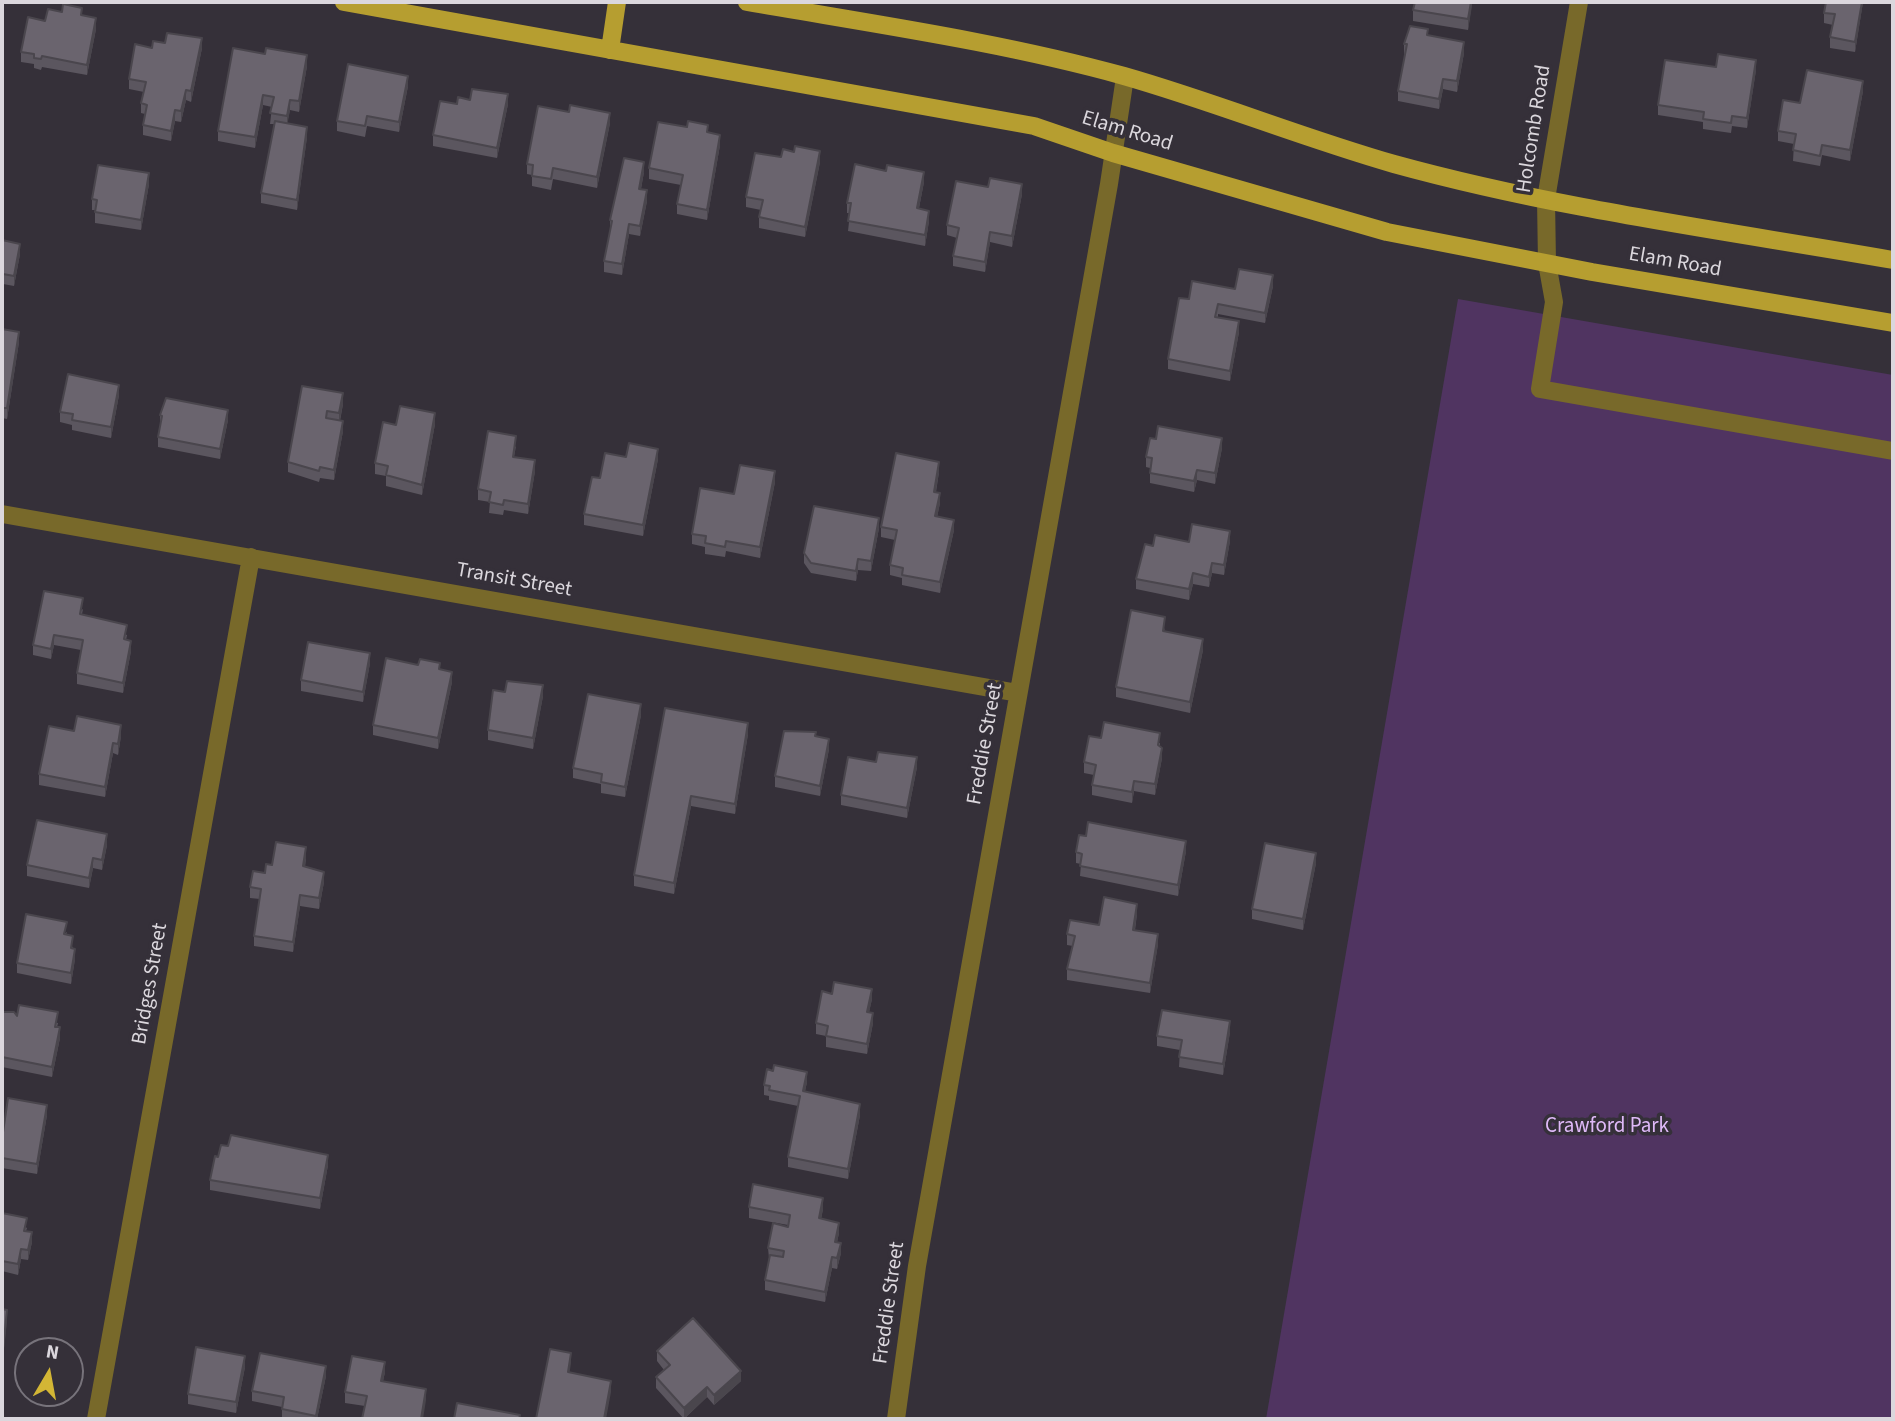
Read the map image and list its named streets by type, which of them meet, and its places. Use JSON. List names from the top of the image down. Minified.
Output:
{"streets":{"main road":["Elam Road"],"street":["Holcomb Road","Transit Street","Freddie Street","Bridges Street"]},"crossings":[["Holcomb Road","Elam Road"],["Elam Road","Freddie Street"],["Transit Street","Freddie Street"],["Transit Street","Bridges Street"]],"parks":["Crawford Park"],"north":"top"}
